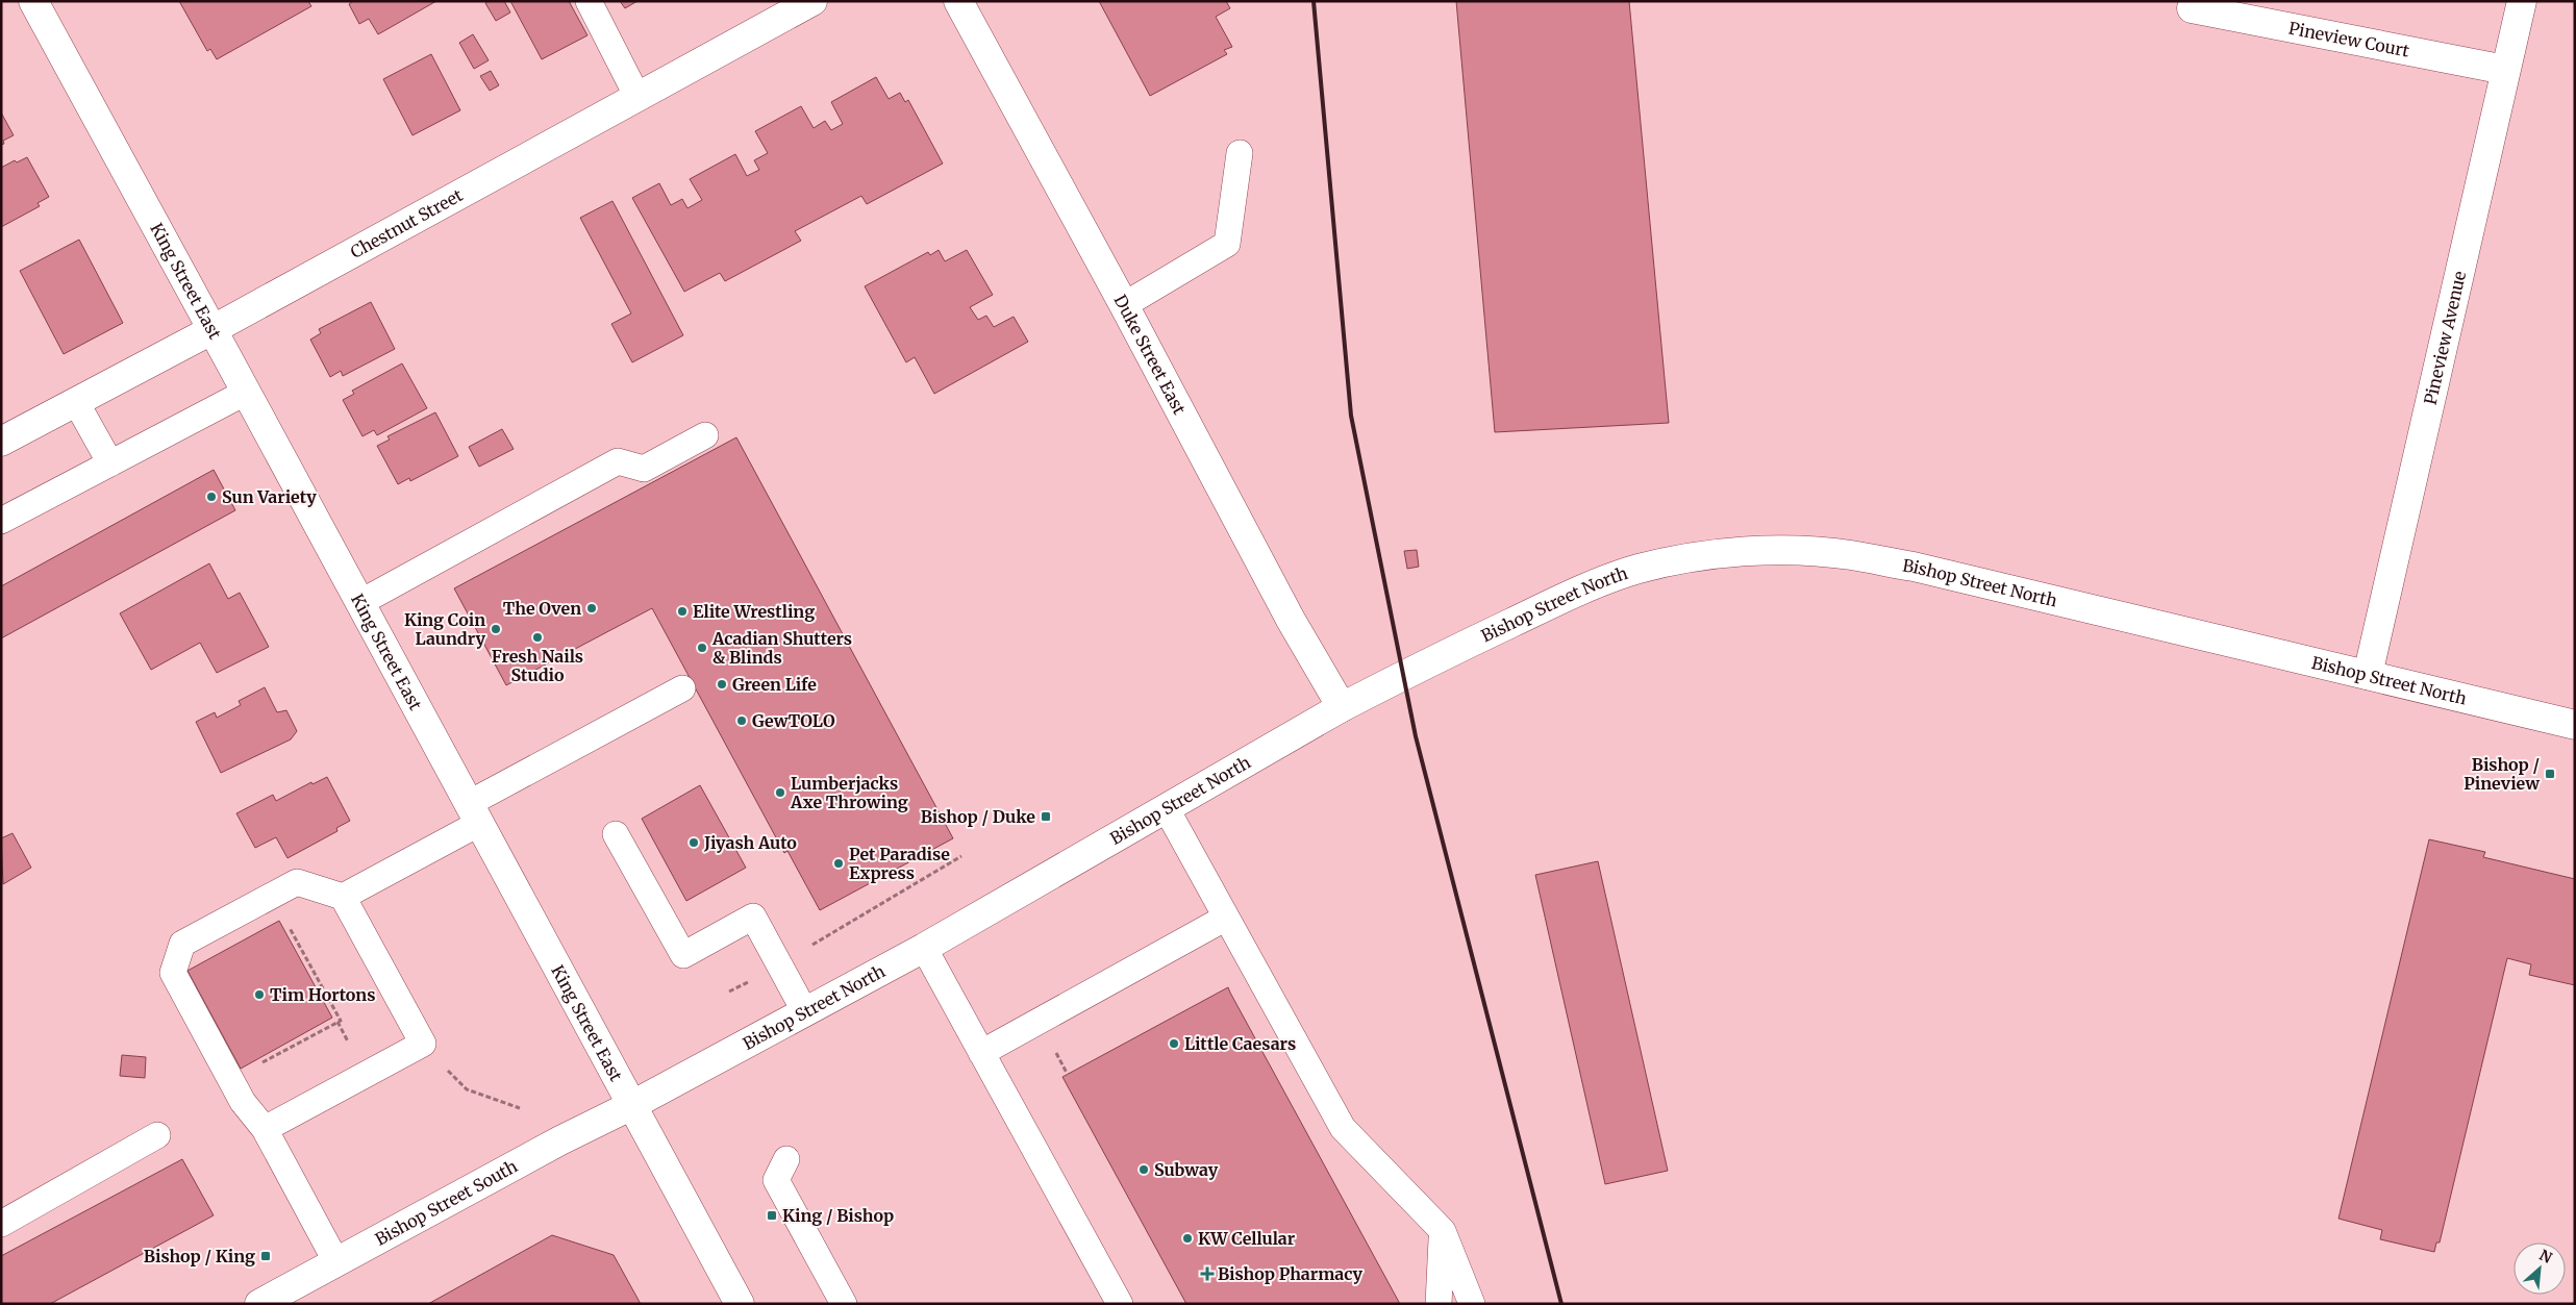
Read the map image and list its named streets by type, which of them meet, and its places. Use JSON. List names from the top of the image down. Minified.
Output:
{"streets":{"main road":["Pineview Court","Chestnut Street","King Street East","Pineview Avenue","Duke Street East","Bishop Street North","Bishop Street South"]},"crossings":[["Pineview Court","Pineview Avenue"],["Chestnut Street","King Street East"],["King Street East","Bishop Street North"],["King Street East","Bishop Street South"],["Pineview Avenue","Bishop Street North"],["Duke Street East","Bishop Street North"],["Bishop Street North","Bishop Street South"]],"places":{"other":["Sun Variety","The Oven","Elite Wrestling","King Coin Laundry","Fresh Nails Studio","Acadian Shutters & Blinds","Green Life","GewTOLO","Lumberjacks Axe Throwing","Jiyash Auto","Pet Paradise Express","Tim Hortons","Little Caesars","Subway","KW Cellular"],"transit":["Bishop / Pineview","Bishop / Duke","King / Bishop","Bishop / King"],"health":["Bishop Pharmacy"]},"north":"top right"}
